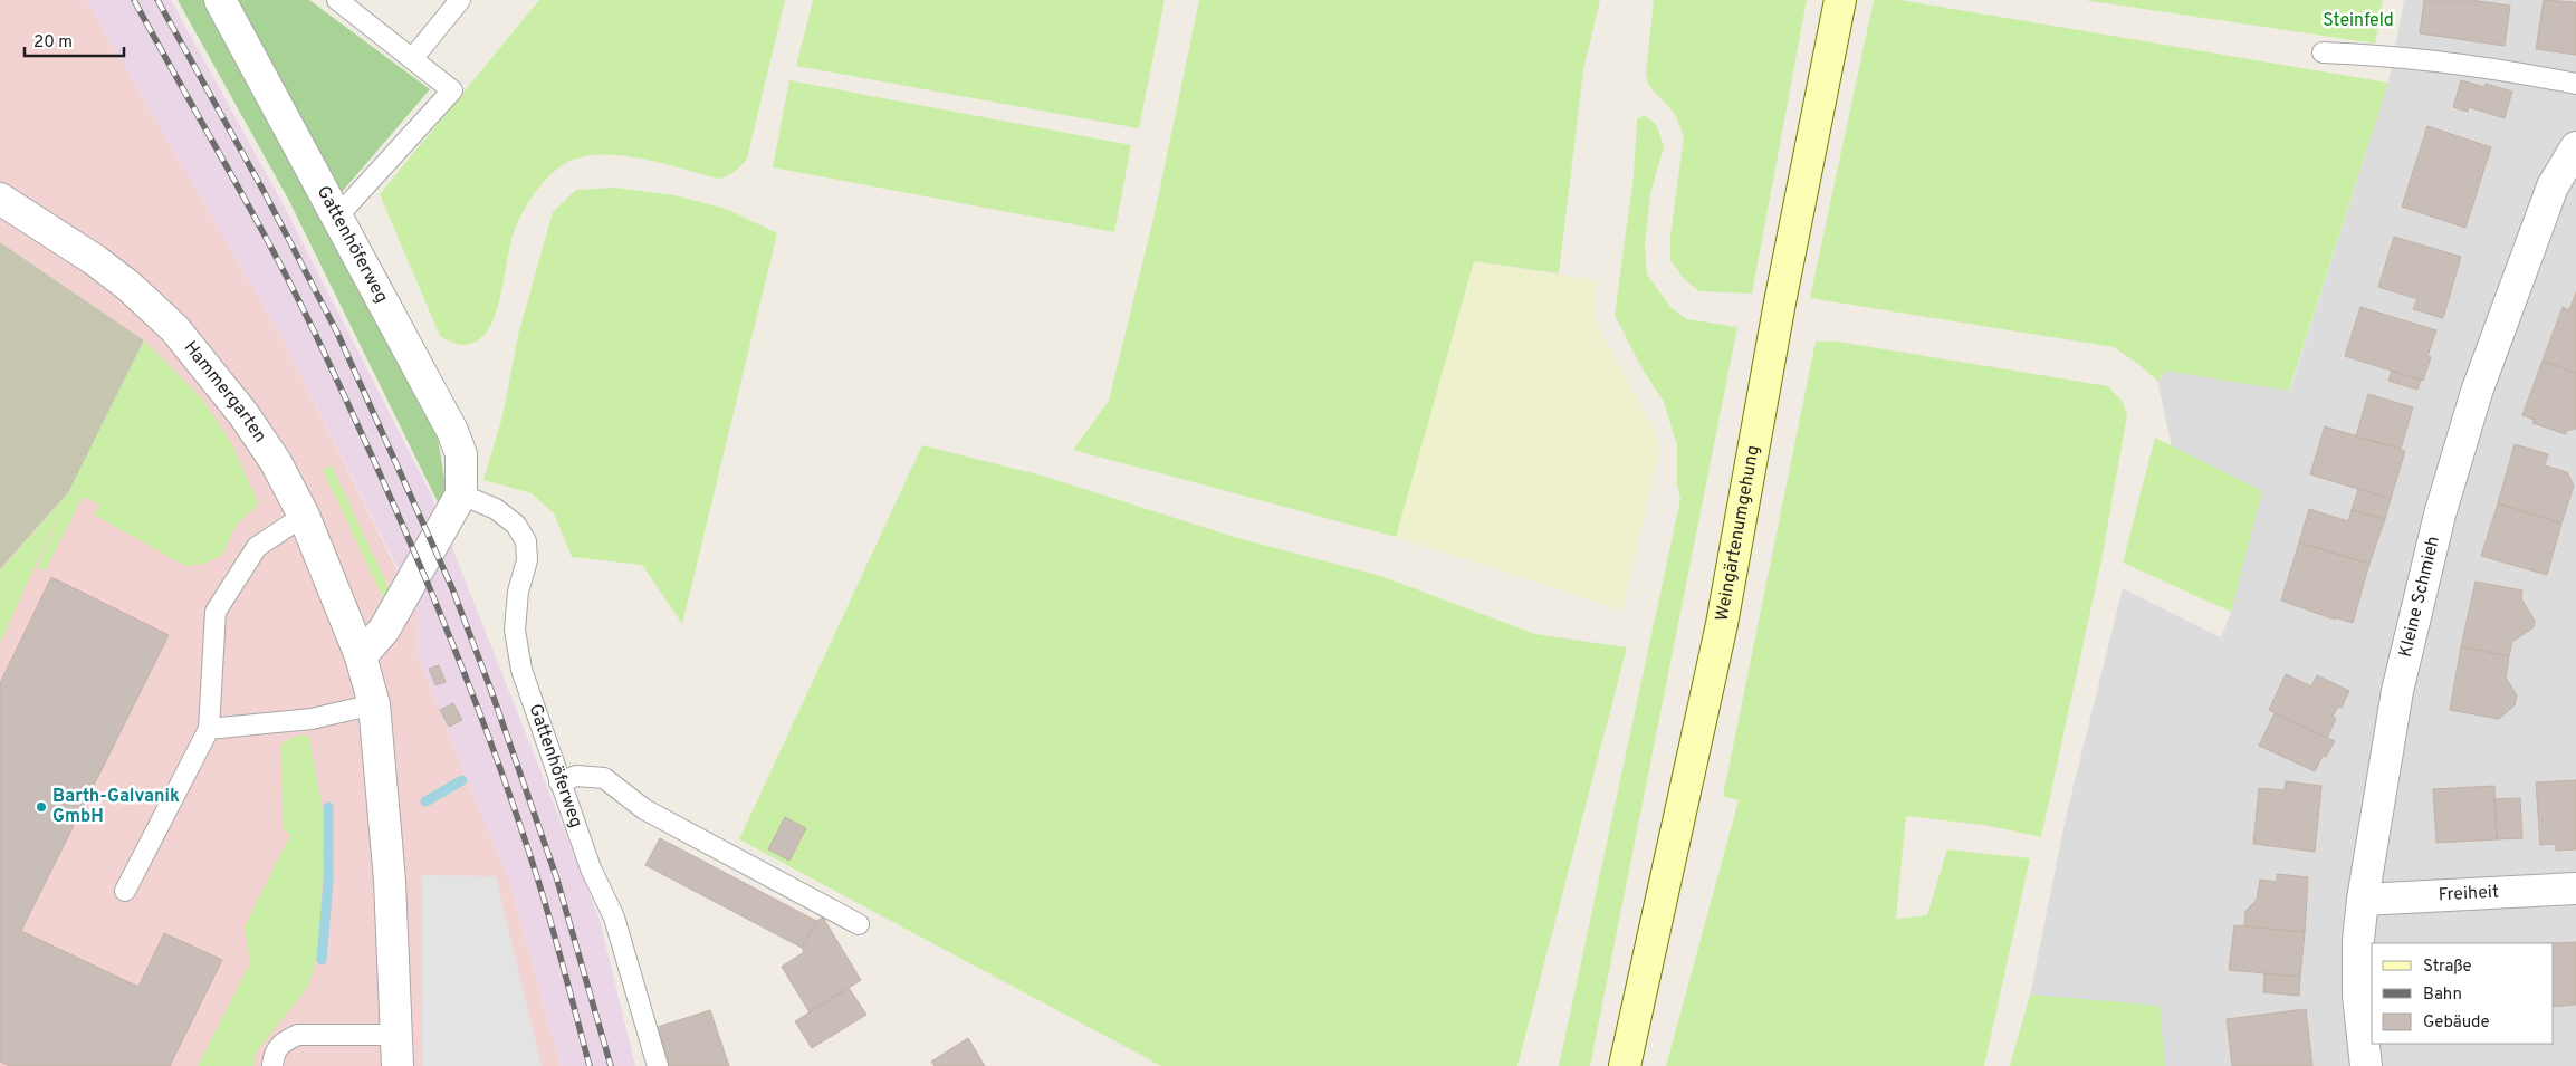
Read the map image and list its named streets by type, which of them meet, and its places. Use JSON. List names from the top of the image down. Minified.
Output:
{"streets":{"main road":["Weingärtenumgehung"],"street":["Gattenhöferweg","Hammergarten","Kleine Schmieh","Freiheit"]},"crossings":[["Gattenhöferweg","Hammergarten"],["Kleine Schmieh","Freiheit"]],"parks":["Steinfeld"],"places":["Barth-Galvanik GmbH"],"legend":["Straße","Bahn","Gebäude"],"scale_bar":"20 m"}
